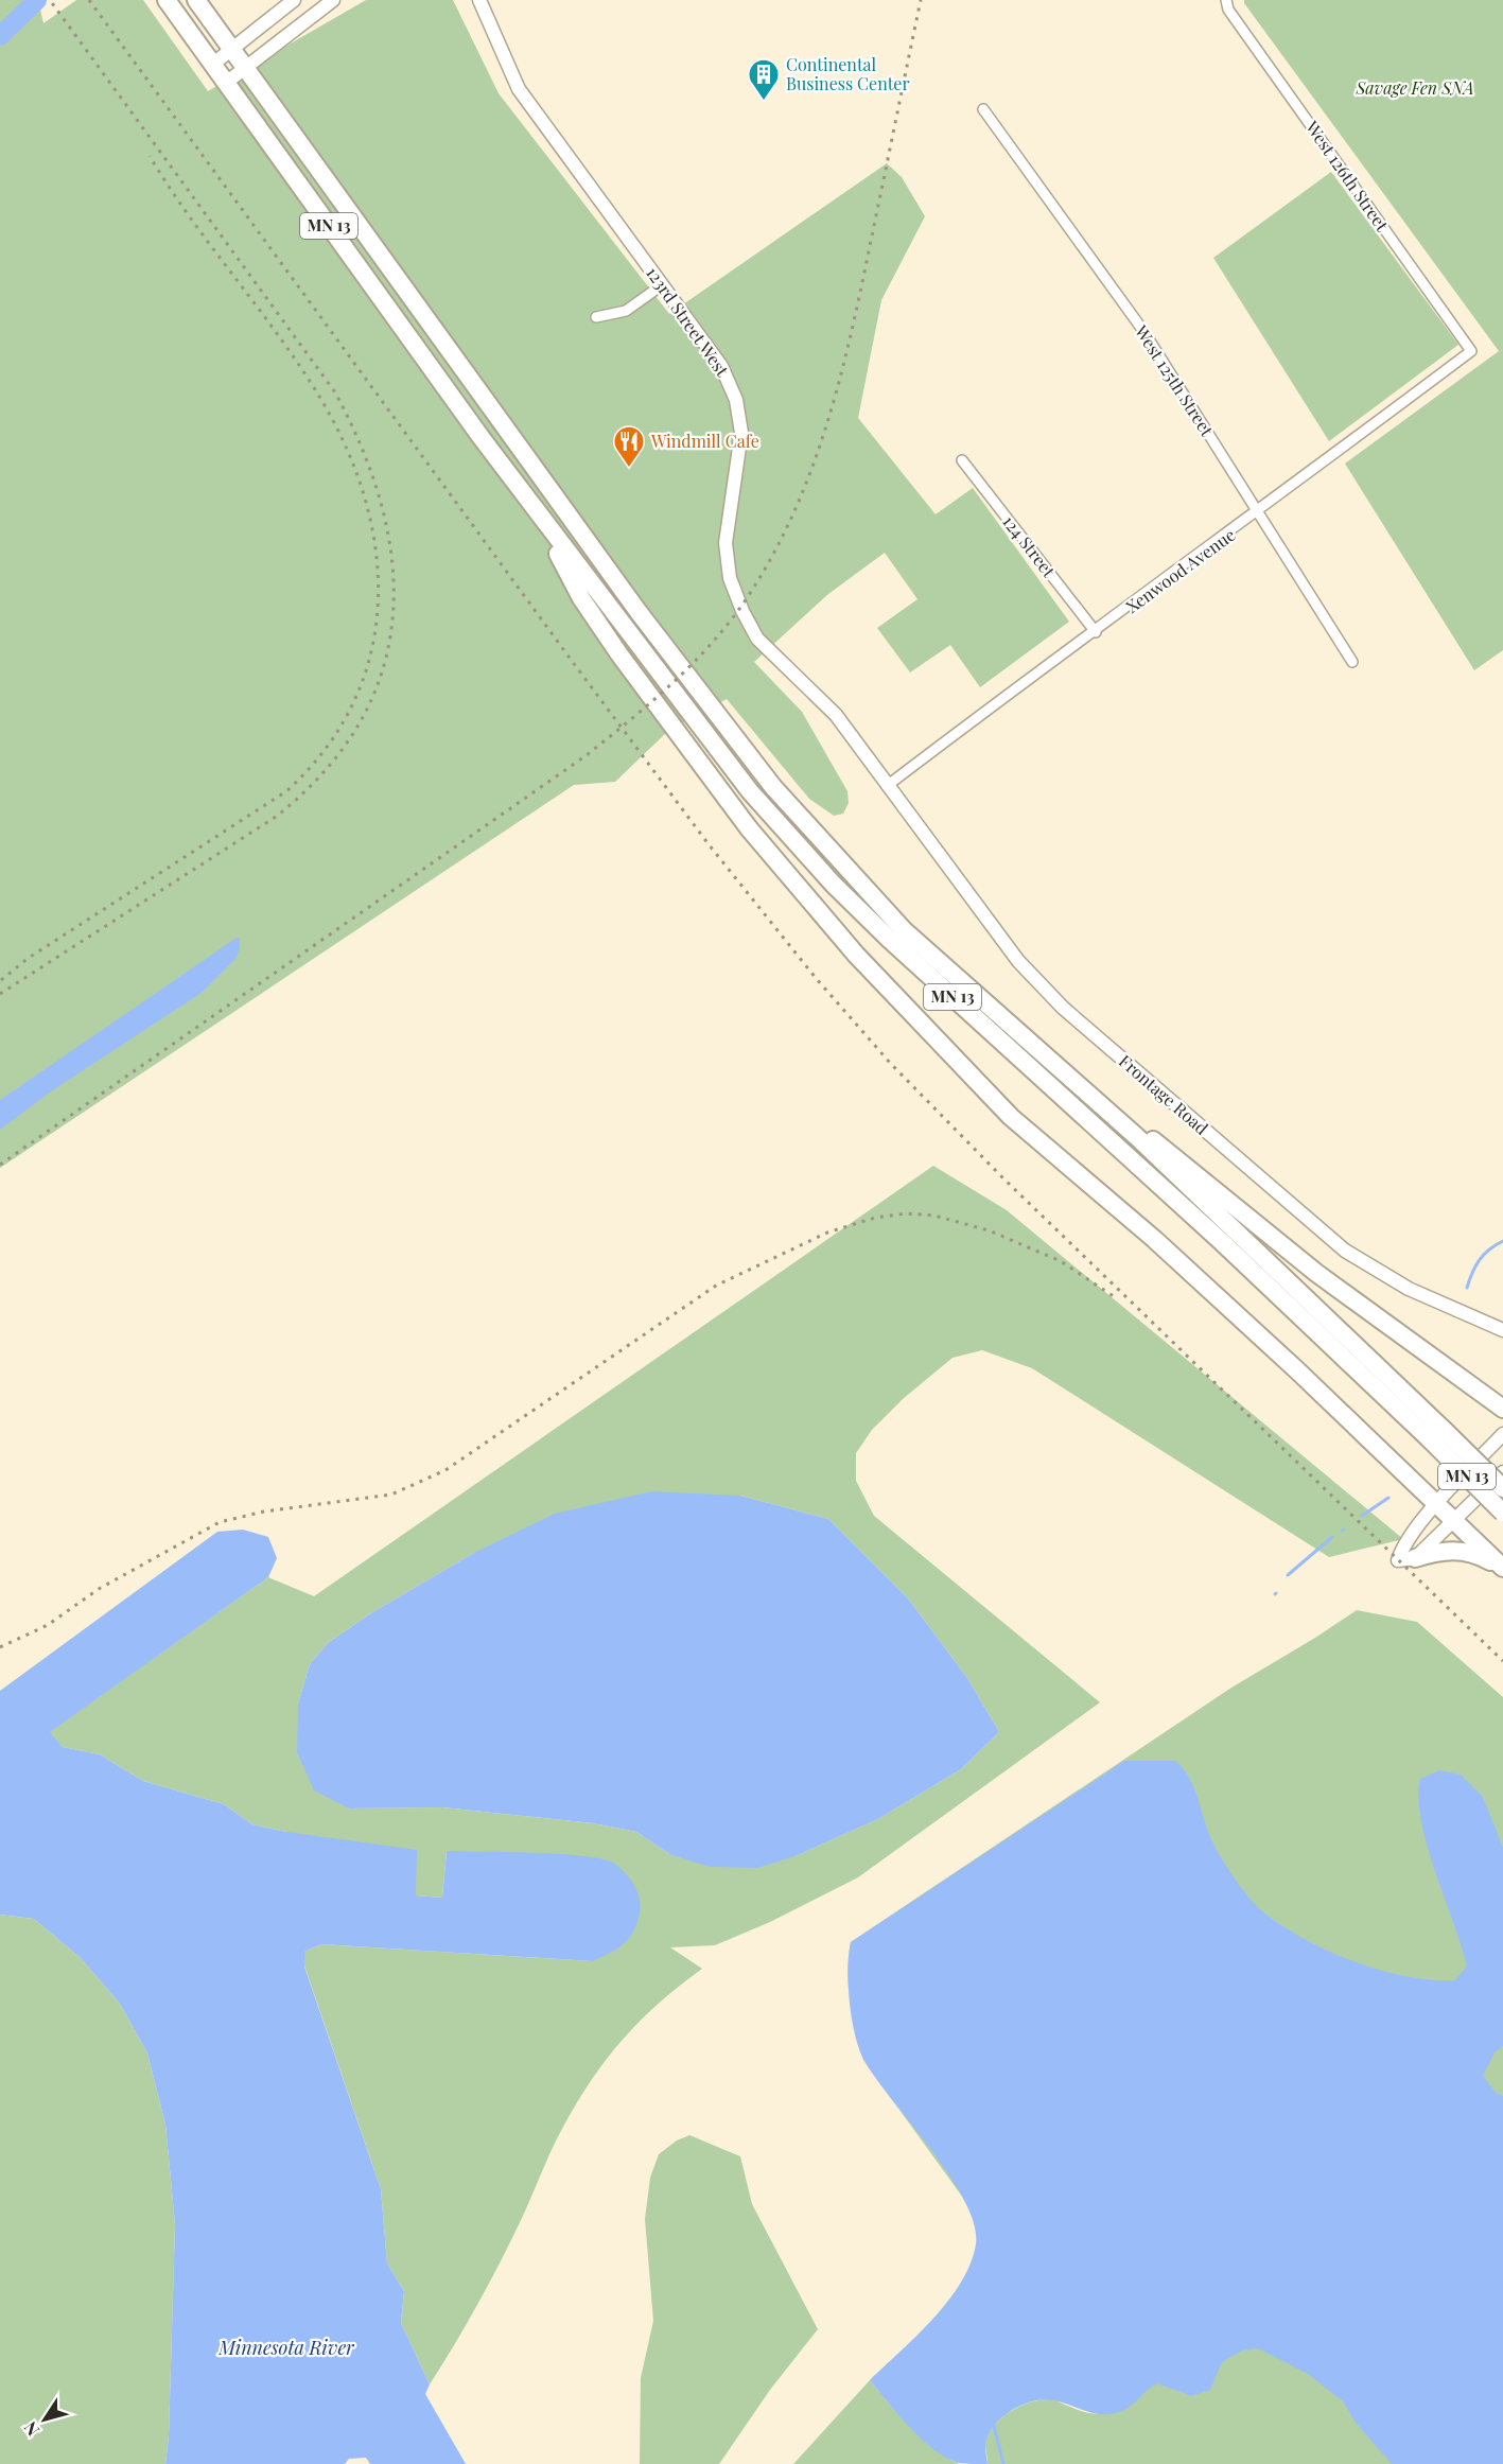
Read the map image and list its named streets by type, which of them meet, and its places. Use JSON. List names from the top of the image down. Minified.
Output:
{"streets":{"highway":["MN 13"],"street":["West 126th Street","123rd Street West","West 125th Street","124 Street","Xenwood Avenue","Frontage Road"]},"crossings":[["West 126th Street","Xenwood Avenue"],["123rd Street West","Xenwood Avenue"],["123rd Street West","Frontage Road"],["West 125th Street","Xenwood Avenue"],["124 Street","Xenwood Avenue"],["Xenwood Avenue","Frontage Road"]],"water":["Minnesota River"],"parks":["Savage Fen SNA"],"places":{"building":["Continental Business Center"],"restaurant":["Windmill Cafe"]},"north":"bottom left"}
